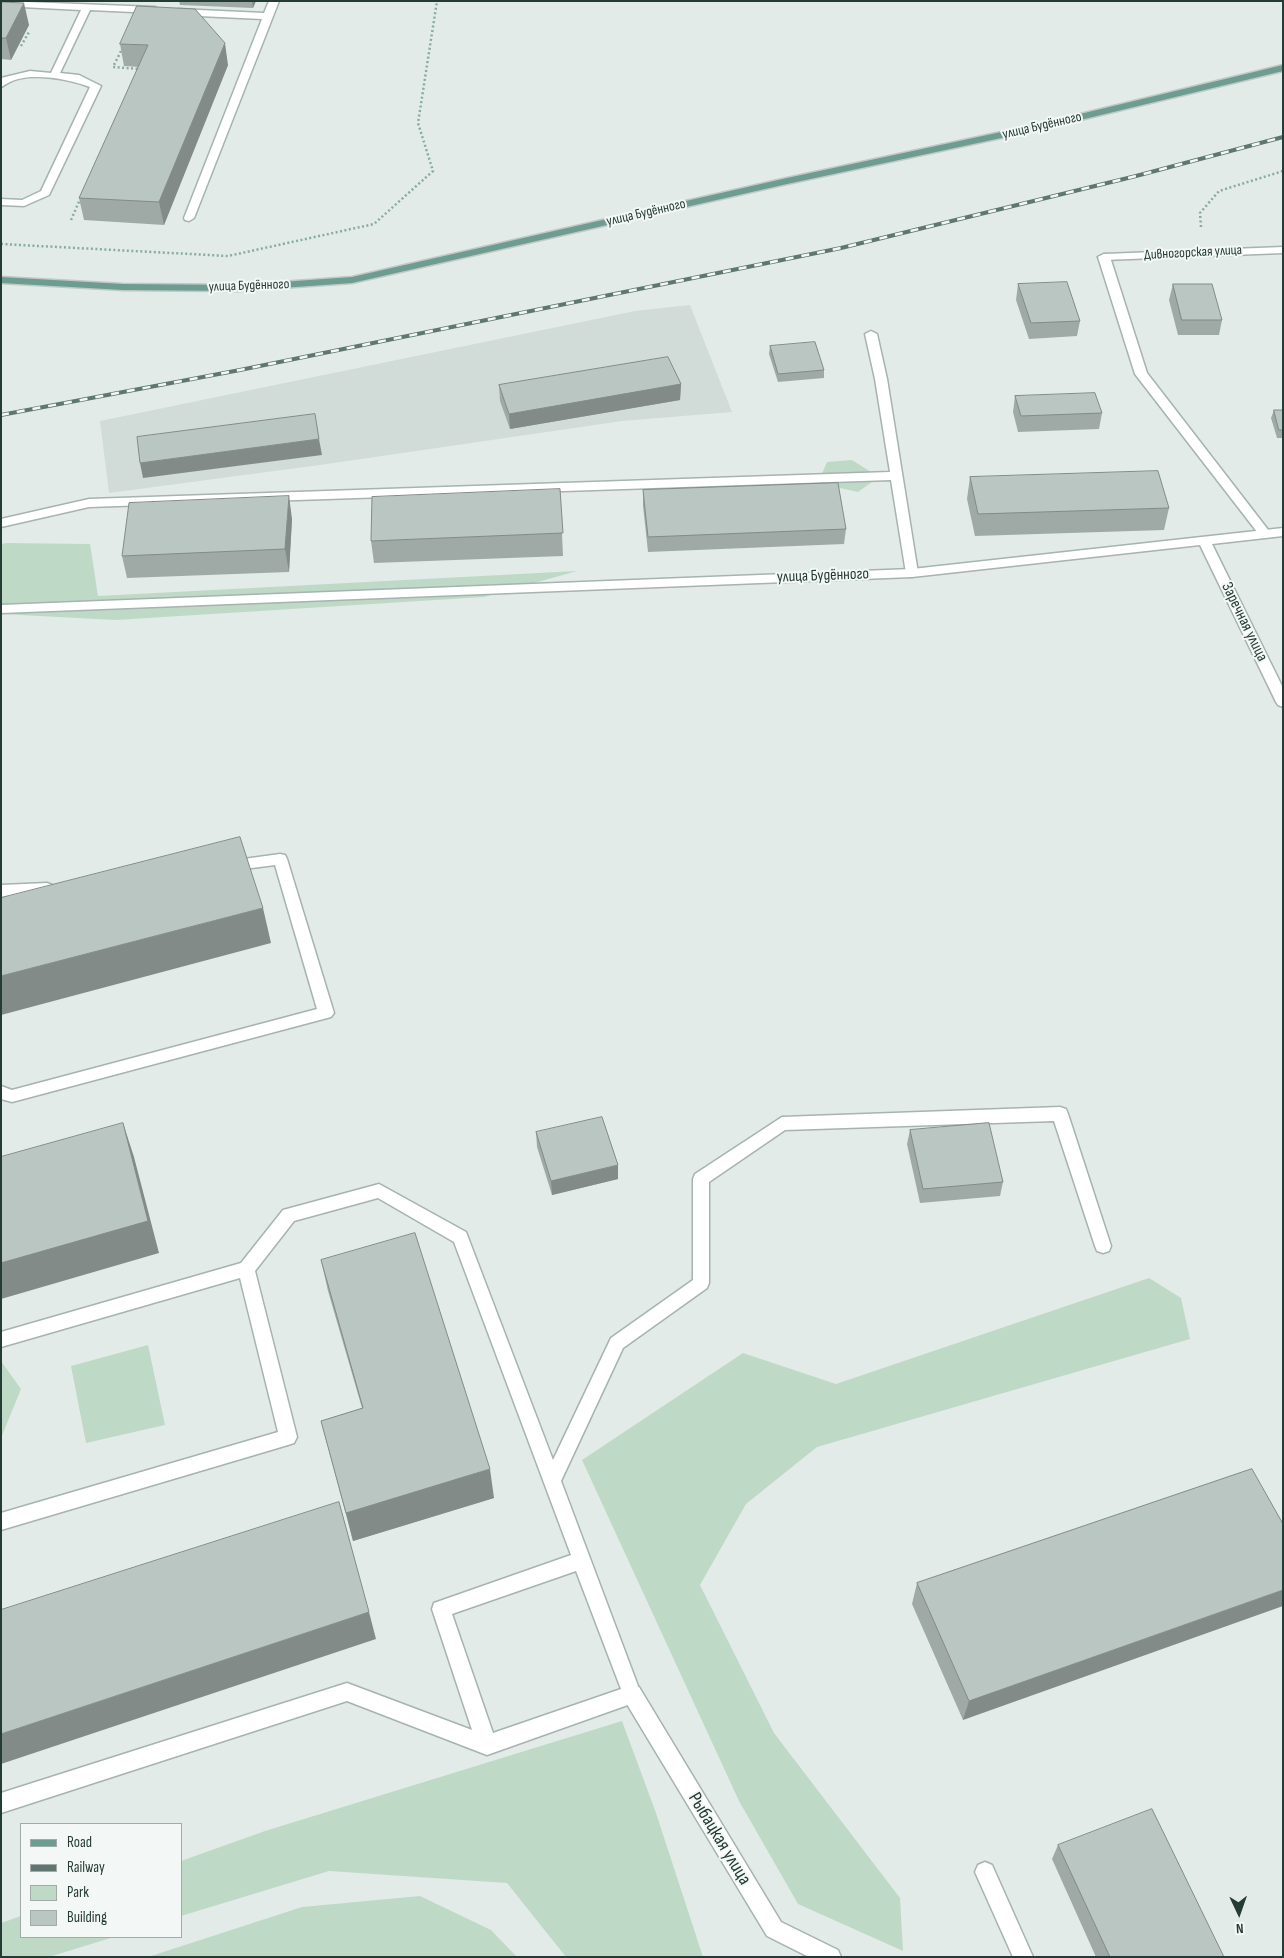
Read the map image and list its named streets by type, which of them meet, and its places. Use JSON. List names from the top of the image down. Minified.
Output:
{"streets":{"main road":["улица Будённого"],"street":["Дивногорская улица","Заречная улица","Рыбацкая улица"]},"crossings":[["улица Будённого","Дивногорская улица"],["улица Будённого","Заречная улица"]],"legend":["Road","Railway","Park","Building"],"north":"bottom"}
